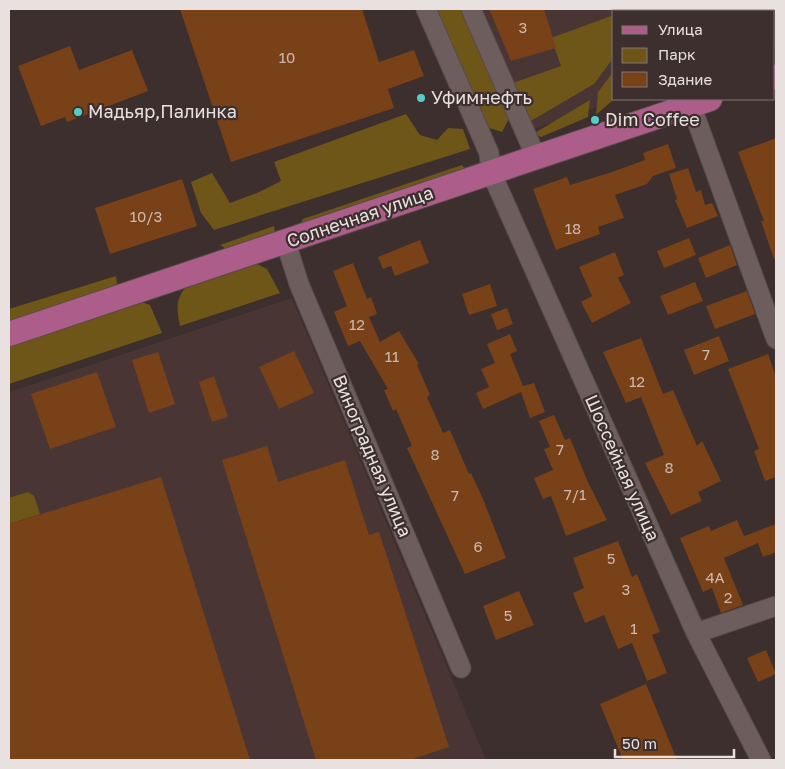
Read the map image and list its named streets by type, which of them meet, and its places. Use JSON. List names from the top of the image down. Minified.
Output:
{"streets":{"main road":["Солнечная улица"],"street":["Виноградная улица","Шоссейная улица"]},"crossings":[["Солнечная улица","Виноградная улица"],["Солнечная улица","Шоссейная улица"]],"places":["Уфимнефть","Мадьяр,Палинка","Dim Coffee"],"house_numbers":["3","10","10/3","18","12","7","11","12","7","8","8","7/1","7","6","5","4А","3","2","5","1"],"legend":["Улица","Парк","Здание"],"scale_bar":"50 m"}
